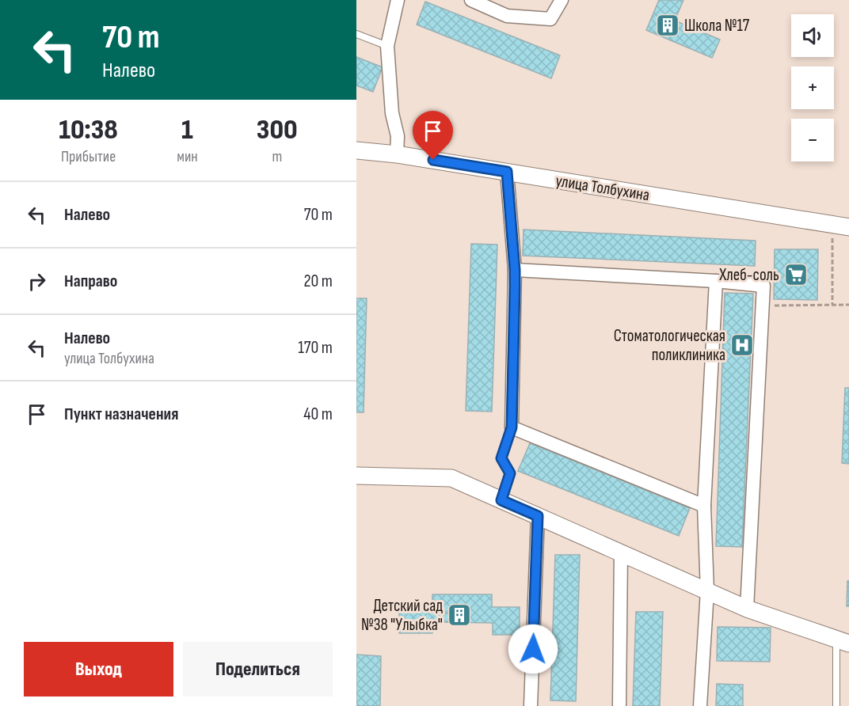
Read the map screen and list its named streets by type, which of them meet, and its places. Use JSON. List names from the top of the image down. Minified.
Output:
{"streets":{"street":["улица Толбухина"]},"places":{"building":["Школа №17","Детский сад №38 \"Улыбка\""],"supermarket":["Хлеб-соль"],"hospital":["Стоматологическая поликлиника"]},"page":{"turn":["70 m","Налево"],"map_buttons":["+","−"],"eta":["10:38","Прибытие","1","мин","300","m"],"list":[{"name":"Налево","value":"70 m"},{"name":"Направо","value":"20 m"},{"name":"Налево","note":"улица Толбухина","value":"170 m"},{"name":"Пункт назначения","value":"40 m"}],"buttons":["Выход","Поделиться"]}}
